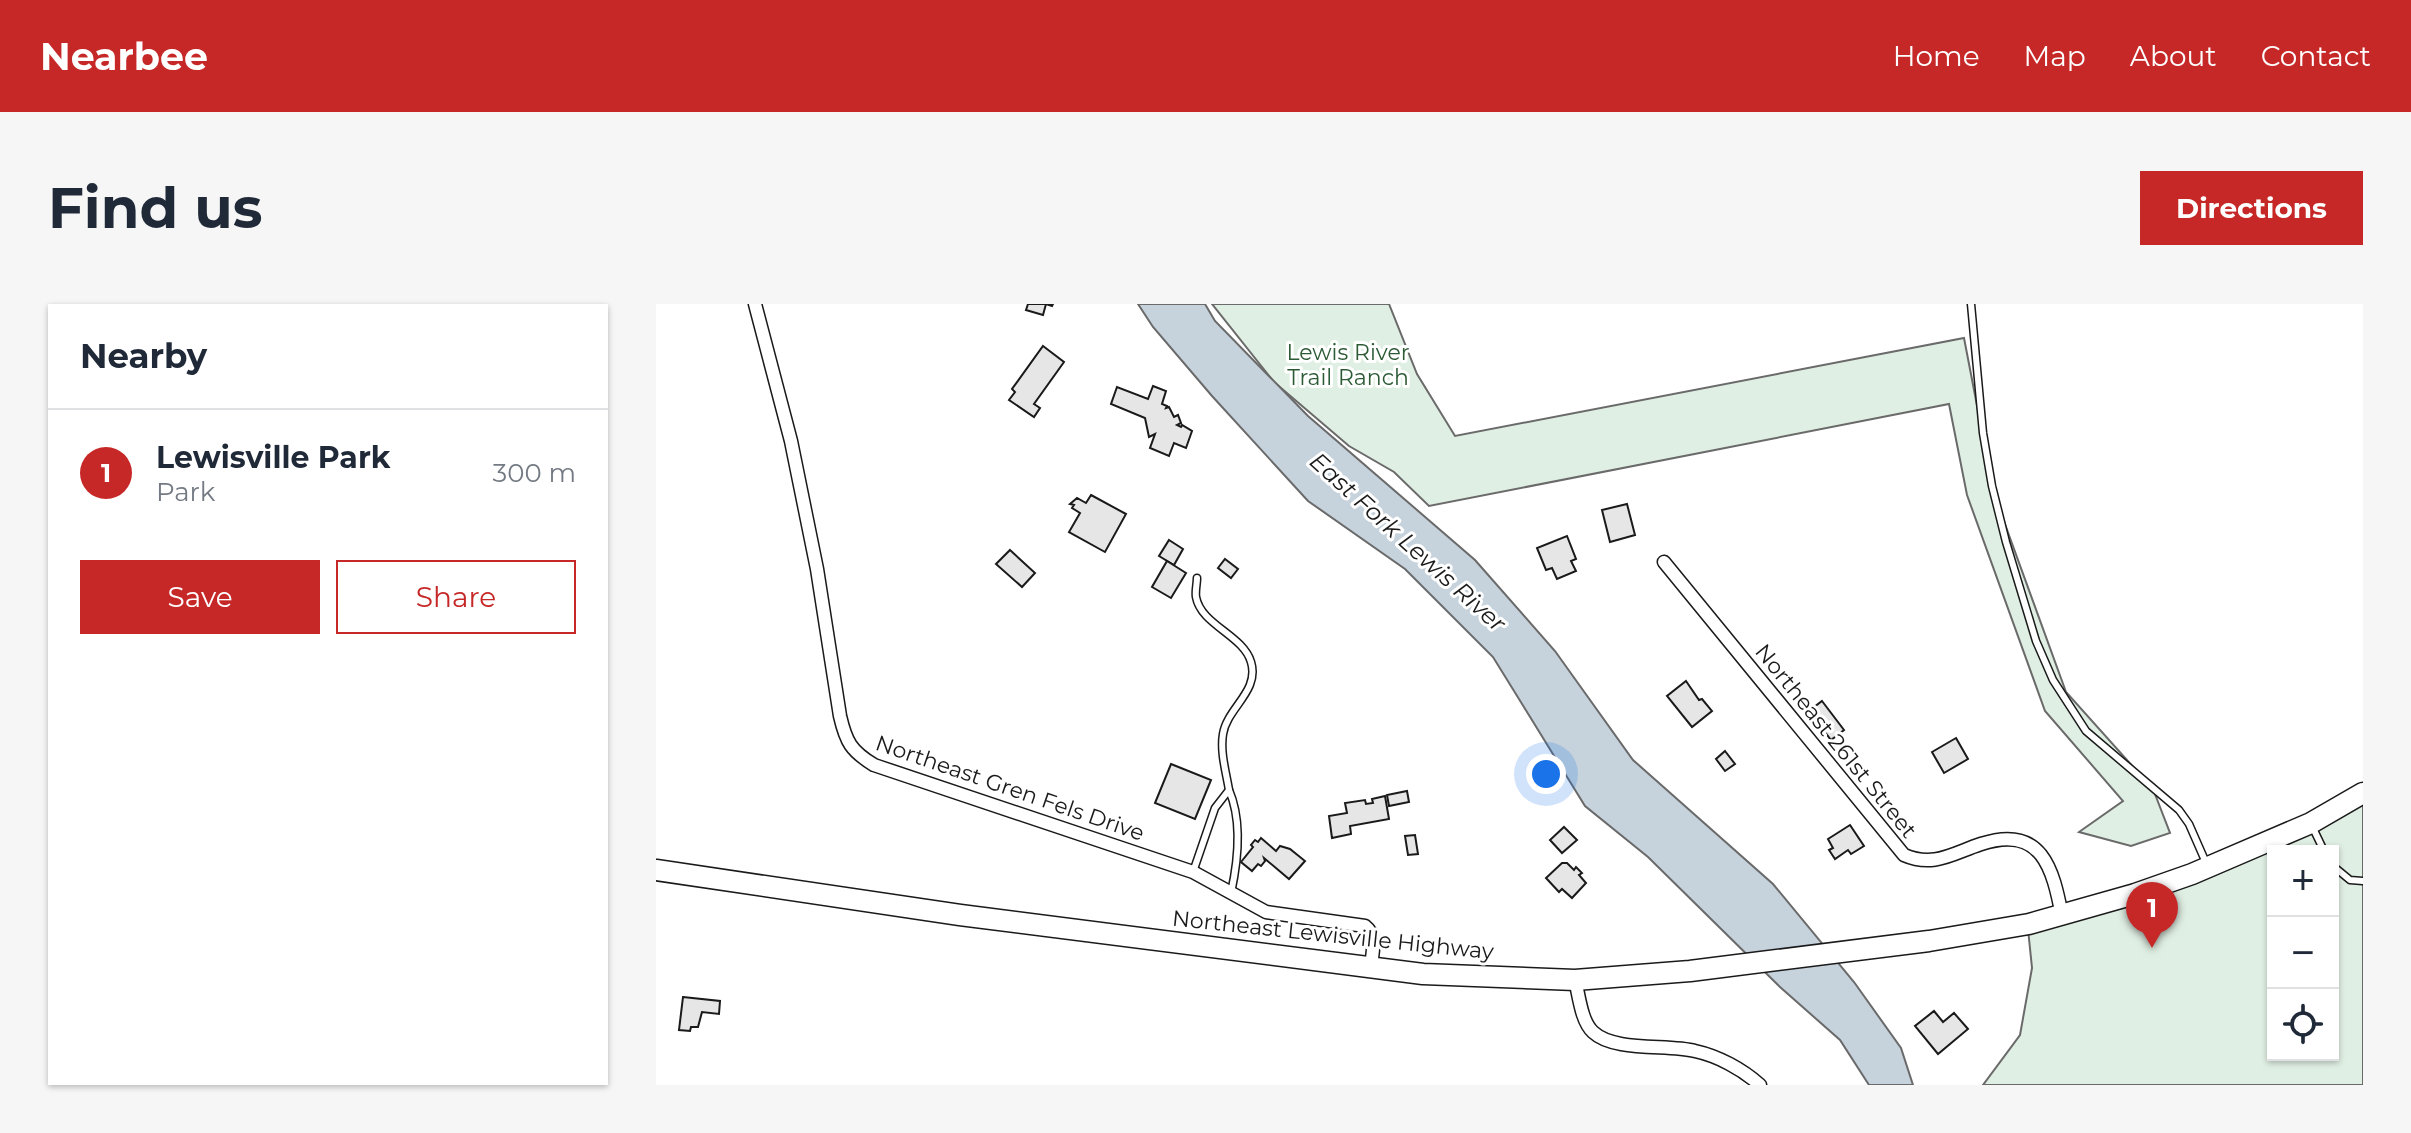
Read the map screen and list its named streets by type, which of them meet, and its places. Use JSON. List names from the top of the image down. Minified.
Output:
{"streets":{"main road":["Northeast Lewisville Highway"],"street":["Northeast 261st Street","Northeast Gren Fels Drive"]},"crossings":[["Northeast 261st Street","Northeast Lewisville Highway"],["Northeast Gren Fels Drive","Northeast Lewisville Highway"]],"water":["East Fork Lewis River"],"parks":["Lewis River Trail Ranch"],"page":{"header":"Nearbee","nav":["Home","Map","About","Contact"],"buttons":["Directions",["Save","Share"]],"title":"Find us","heading":"Nearby","list":[{"mark":"1","name":"Lewisville Park","note":"Park","value":"300 m"}],"map_buttons":["+","−"],"pins":"1"}}
